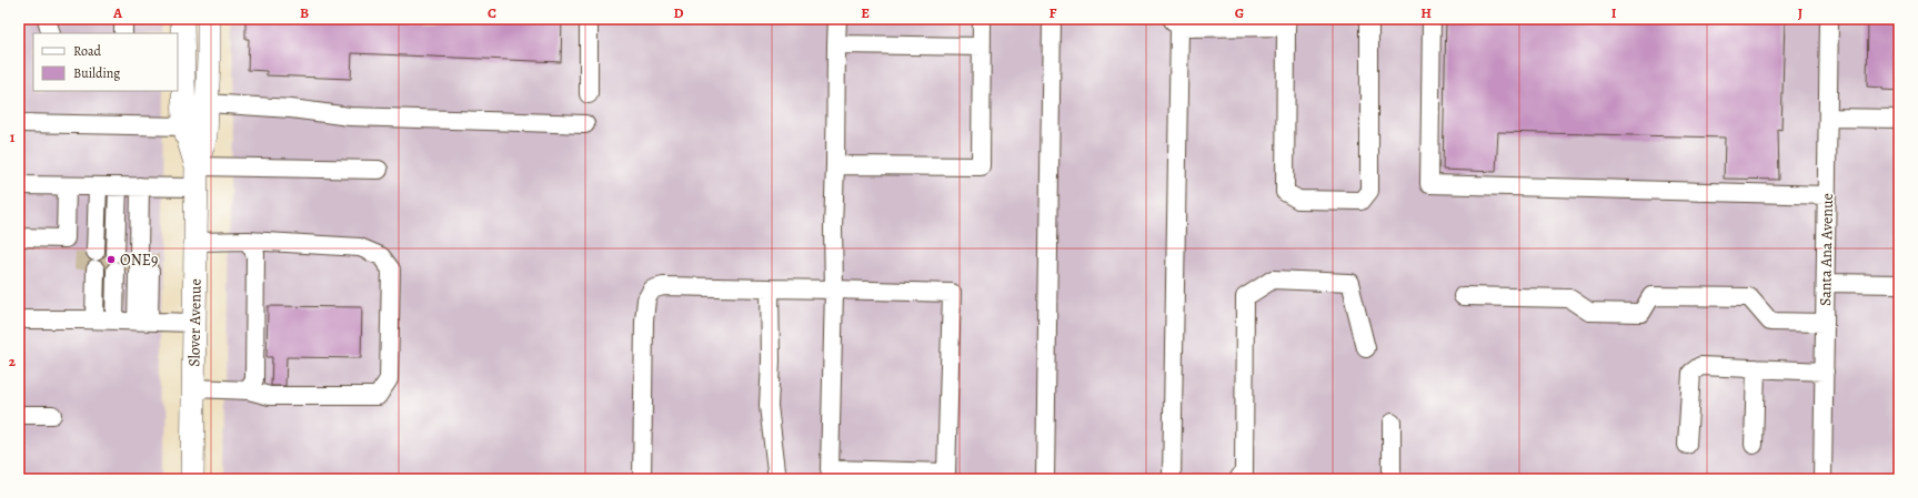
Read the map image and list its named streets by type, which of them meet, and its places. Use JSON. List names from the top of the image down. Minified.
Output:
{"streets":{"main road":["Slover Avenue"],"street":["Santa Ana Avenue"]},"places":["ONE9"],"legend":["Road","Building"],"grid":{"columns":["A","B","C","D","E","F","G","H","I","J"],"rows":["1","2"]}}
